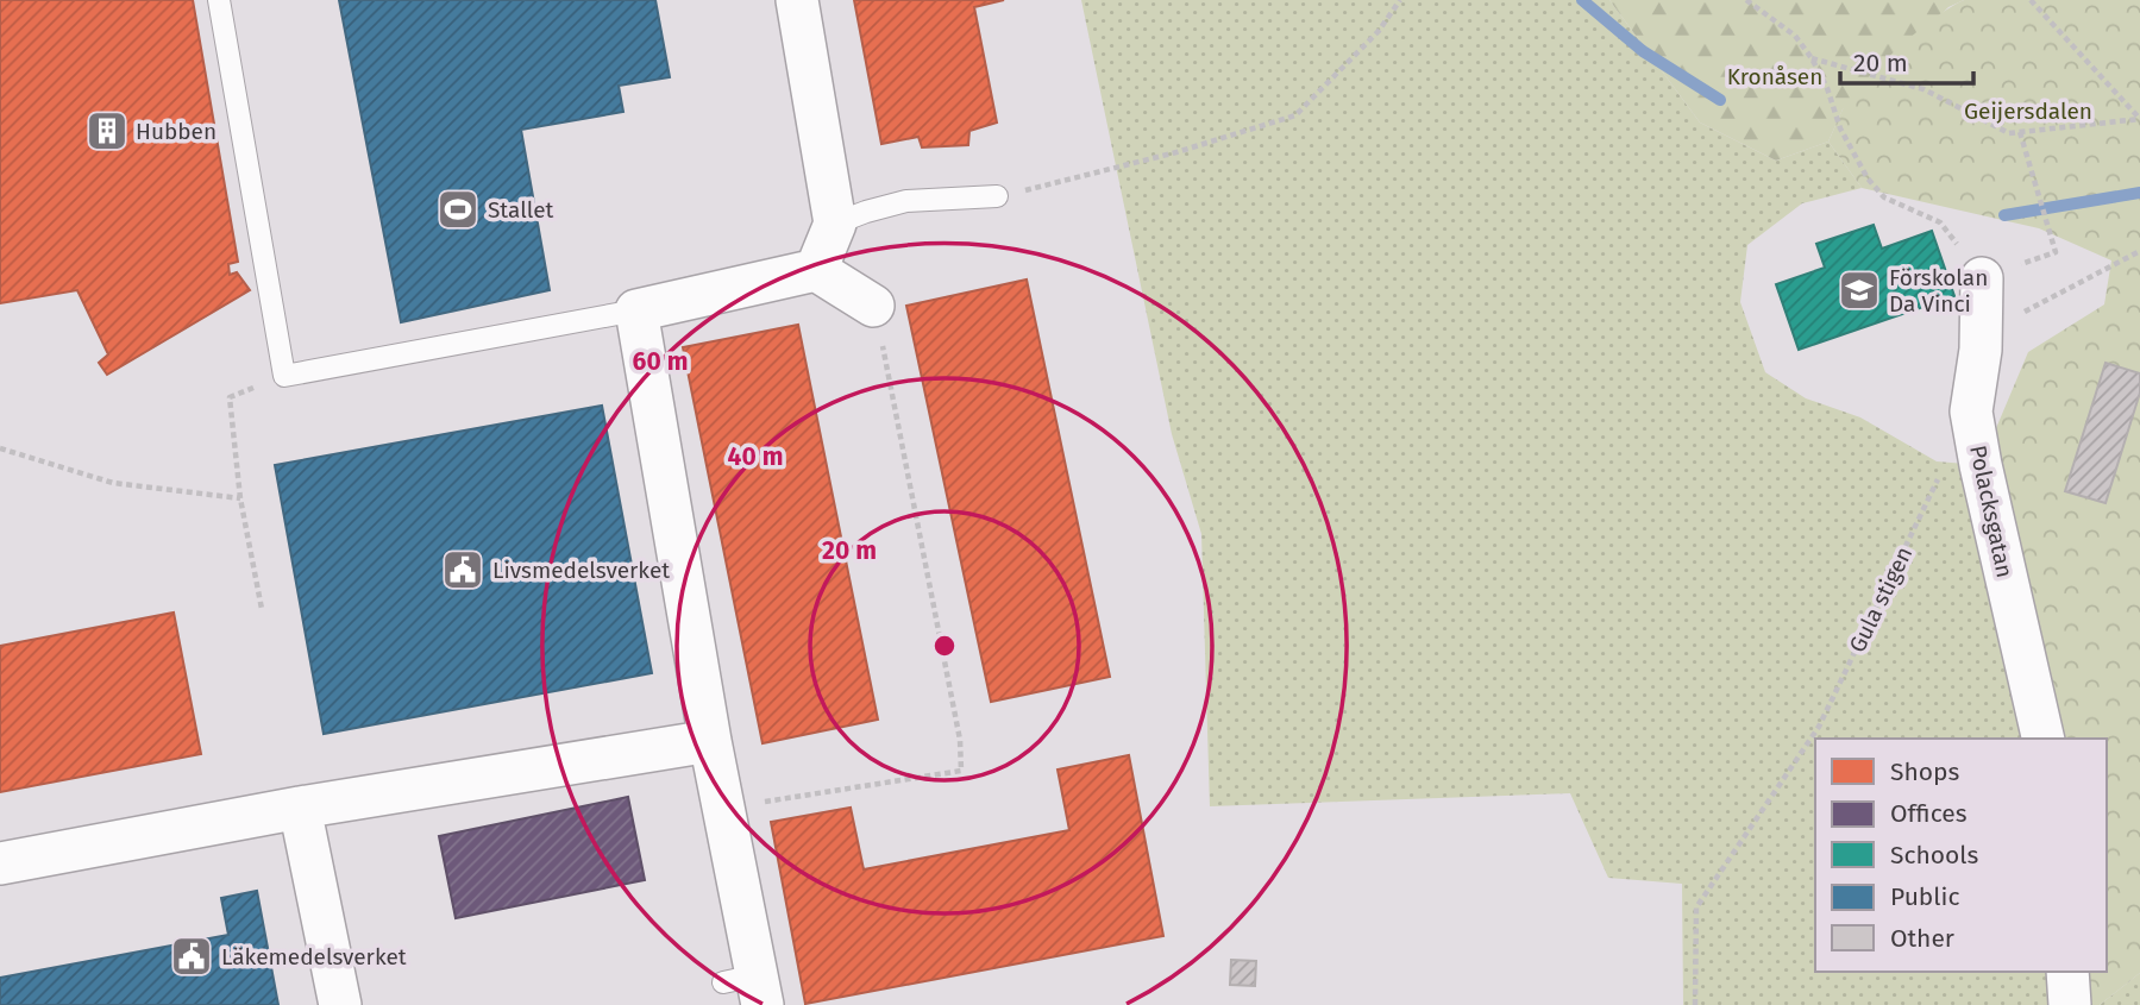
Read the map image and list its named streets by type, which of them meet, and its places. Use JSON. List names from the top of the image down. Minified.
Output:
{"streets":{"street":["Polacksgatan"],"path":["Gula stigen"]},"crossings":[["Polacksgatan","Gula stigen"]],"parks":["Kronåsen","Geijersdalen"],"places":{"building":["Hubben"],"sports":["Stallet"],"school or university":["Förskolan Da Vinci"],"public building":["Livsmedelsverket","Läkemedelsverket"]},"legend":["Shops","Offices","Schools","Public","Other"],"scale_bar":"20 m","rings":["60 m","40 m","20 m"]}
